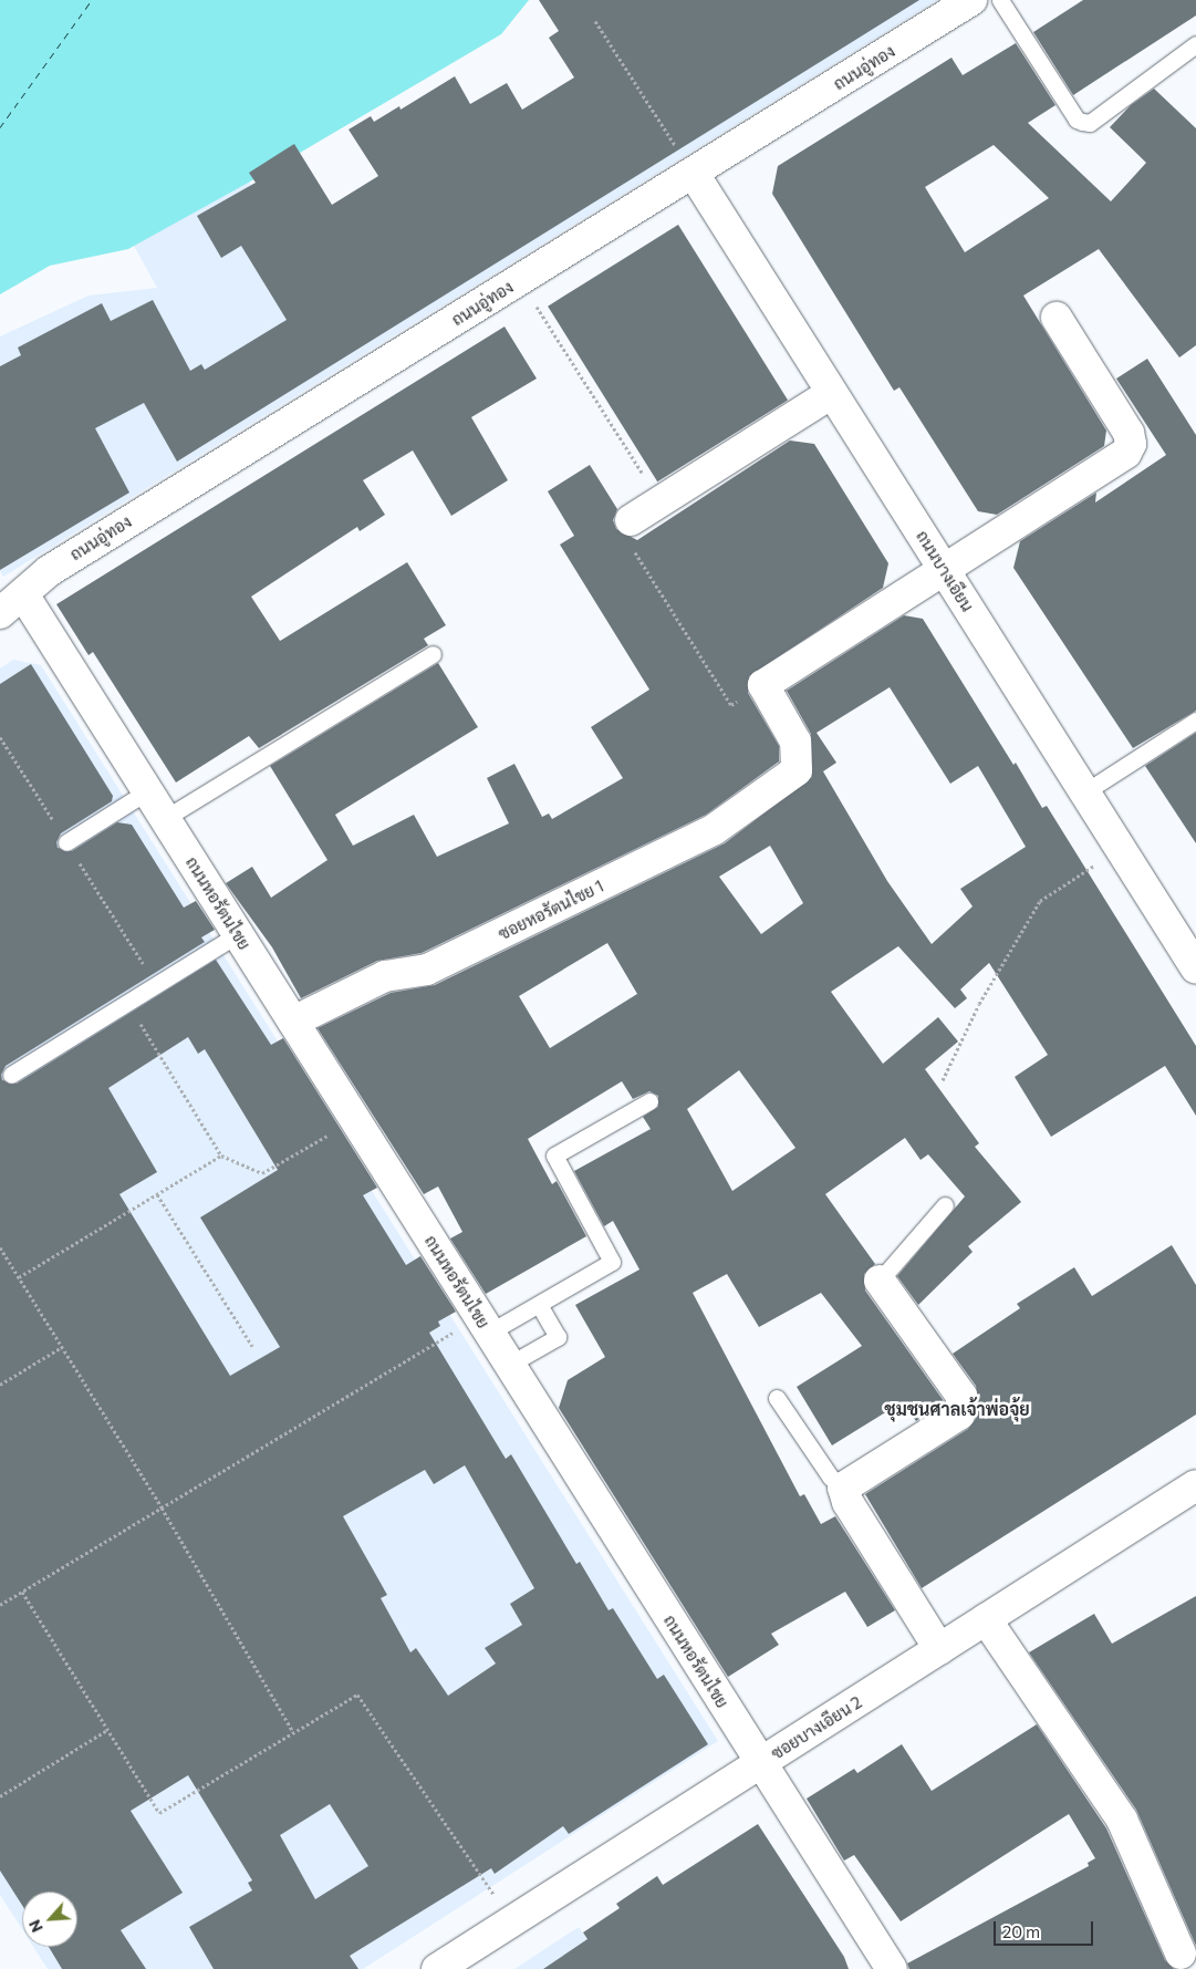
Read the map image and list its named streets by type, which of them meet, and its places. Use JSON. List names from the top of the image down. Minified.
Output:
{"streets":{"street":["ถนนอู่ทอง","ถนนบางเอียน","ถนนหอรัตนไชย","ซอยหอรัตนไชย 1","ซอยบางเอียน 2"]},"crossings":[["ถนนอู่ทอง","ถนนบางเอียน"],["ถนนอู่ทอง","ถนนหอรัตนไชย"],["ถนนหอรัตนไชย","ซอยหอรัตนไชย 1"],["ถนนหอรัตนไชย","ซอยบางเอียน 2"]],"districts":["ชุมชนศาลเจ้าพ่อจุ้ย"],"scale_bar":"20 m","north":"bottom left"}
